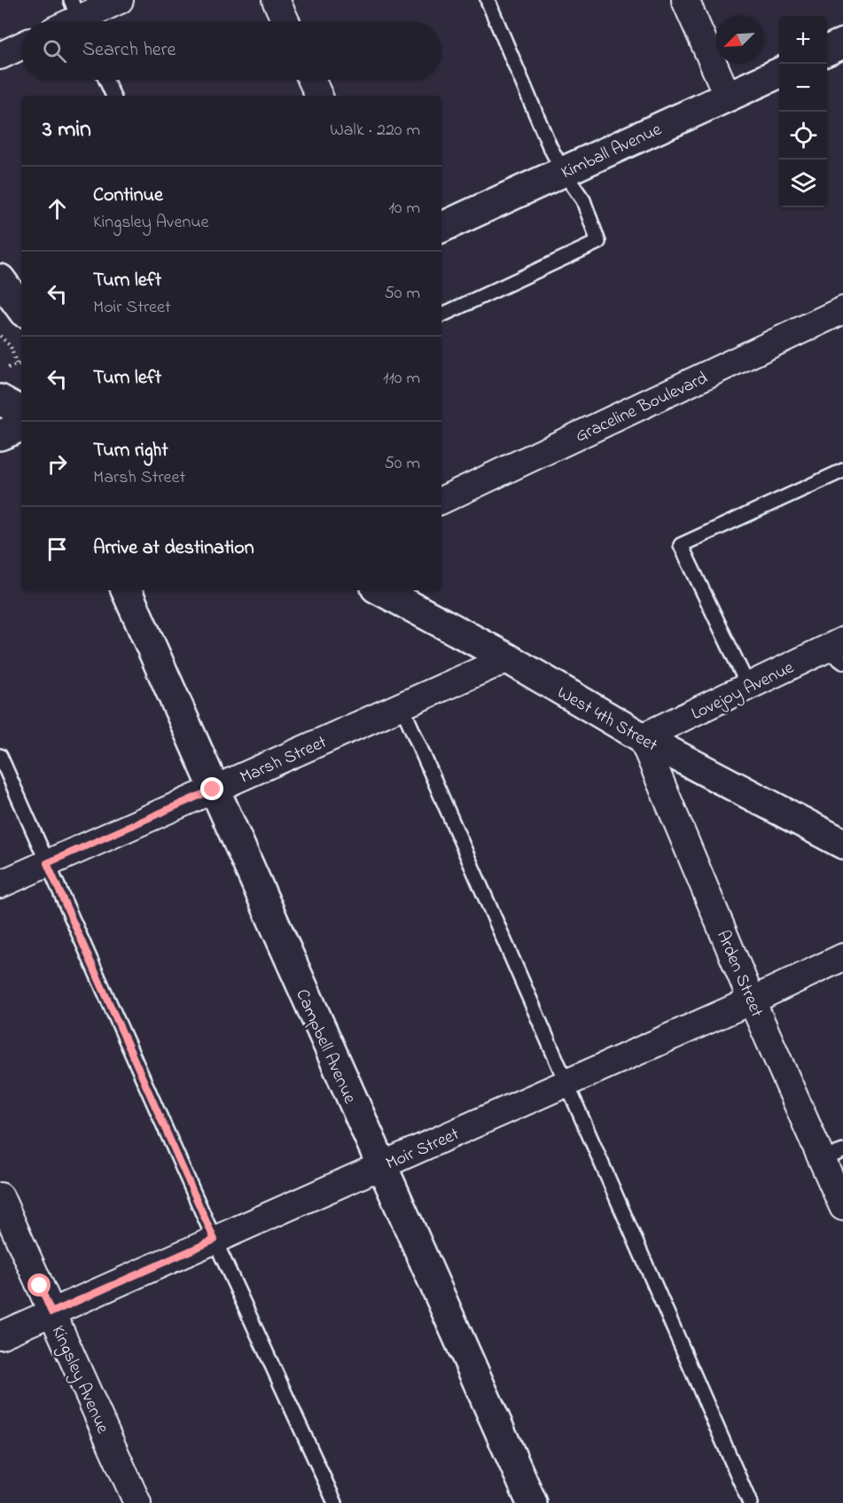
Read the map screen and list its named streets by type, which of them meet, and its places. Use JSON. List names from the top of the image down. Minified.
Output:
{"streets":{"main road":["Kimball Avenue","West 4th Street","Campbell Avenue"],"street":["Graceline Boulevard","Lovejoy Avenue","Marsh Street","Arden Street","Moir Street","Kingsley Avenue"]},"crossings":[["Lovejoy Avenue","West 4th Street"],["Lovejoy Avenue","Arden Street"],["West 4th Street","Marsh Street"],["West 4th Street","Arden Street"],["Marsh Street","Campbell Avenue"],["Arden Street","Moir Street"],["Campbell Avenue","Moir Street"],["Moir Street","Kingsley Avenue"]],"north":"bottom left","page":{"map_buttons":["+","−"],"search":"Search here","heading":["3 min","Walk · 220 m"],"list":[["Continue","Kingsley Avenue","10 m"],["Turn left","Moir Street","50 m"],["Turn left","110 m"],["Turn right","Marsh Street","50 m"],"Arrive at destination"]}}
